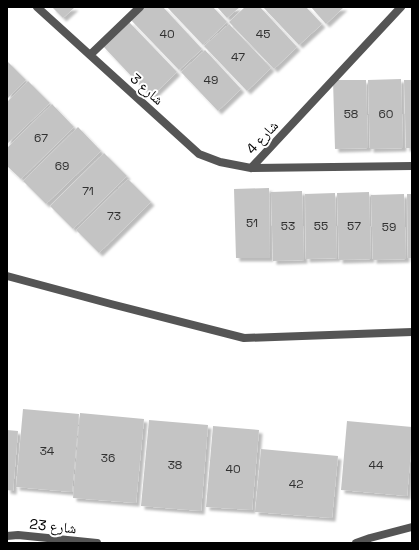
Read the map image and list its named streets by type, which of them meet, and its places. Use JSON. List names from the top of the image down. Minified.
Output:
{"streets":{"street":["شارع 3","شارع 4","شارع 23"]},"crossings":[["شارع 3","شارع 4"]],"house_numbers":["40","45","47","49","58","60","67","69","71","73","51","53","55","57","59","34","36","38","44","40","42"]}
